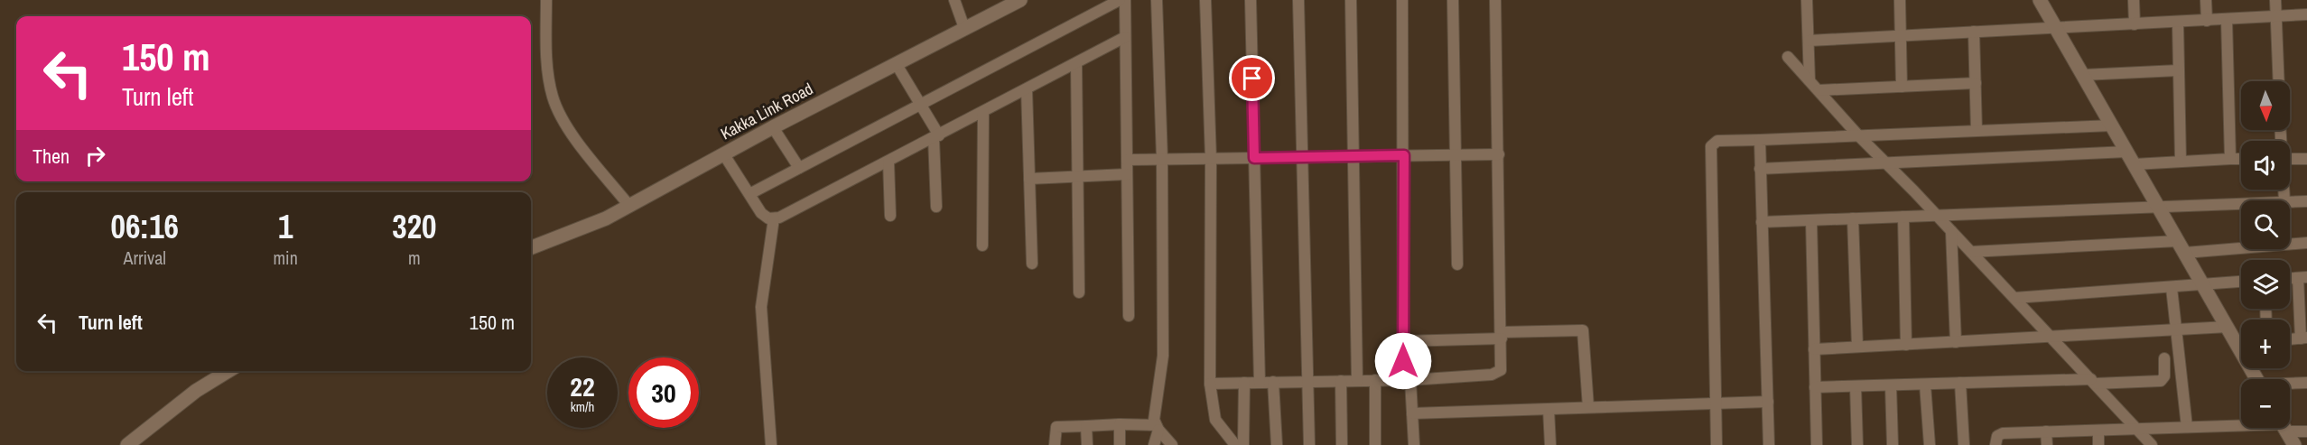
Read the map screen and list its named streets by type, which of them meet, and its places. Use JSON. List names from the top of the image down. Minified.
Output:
{"streets":{"street":["Kakka Link Road"]},"north":"bottom","page":{"turn":["150 m","Turn left"],"map_buttons":["+","−"],"then":"Then","eta":["06:16","Arrival","1","min","320","m"],"list":[{"name":"Turn left","value":"150 m"}],"speed":"22 km/h","limit":"30"}}
